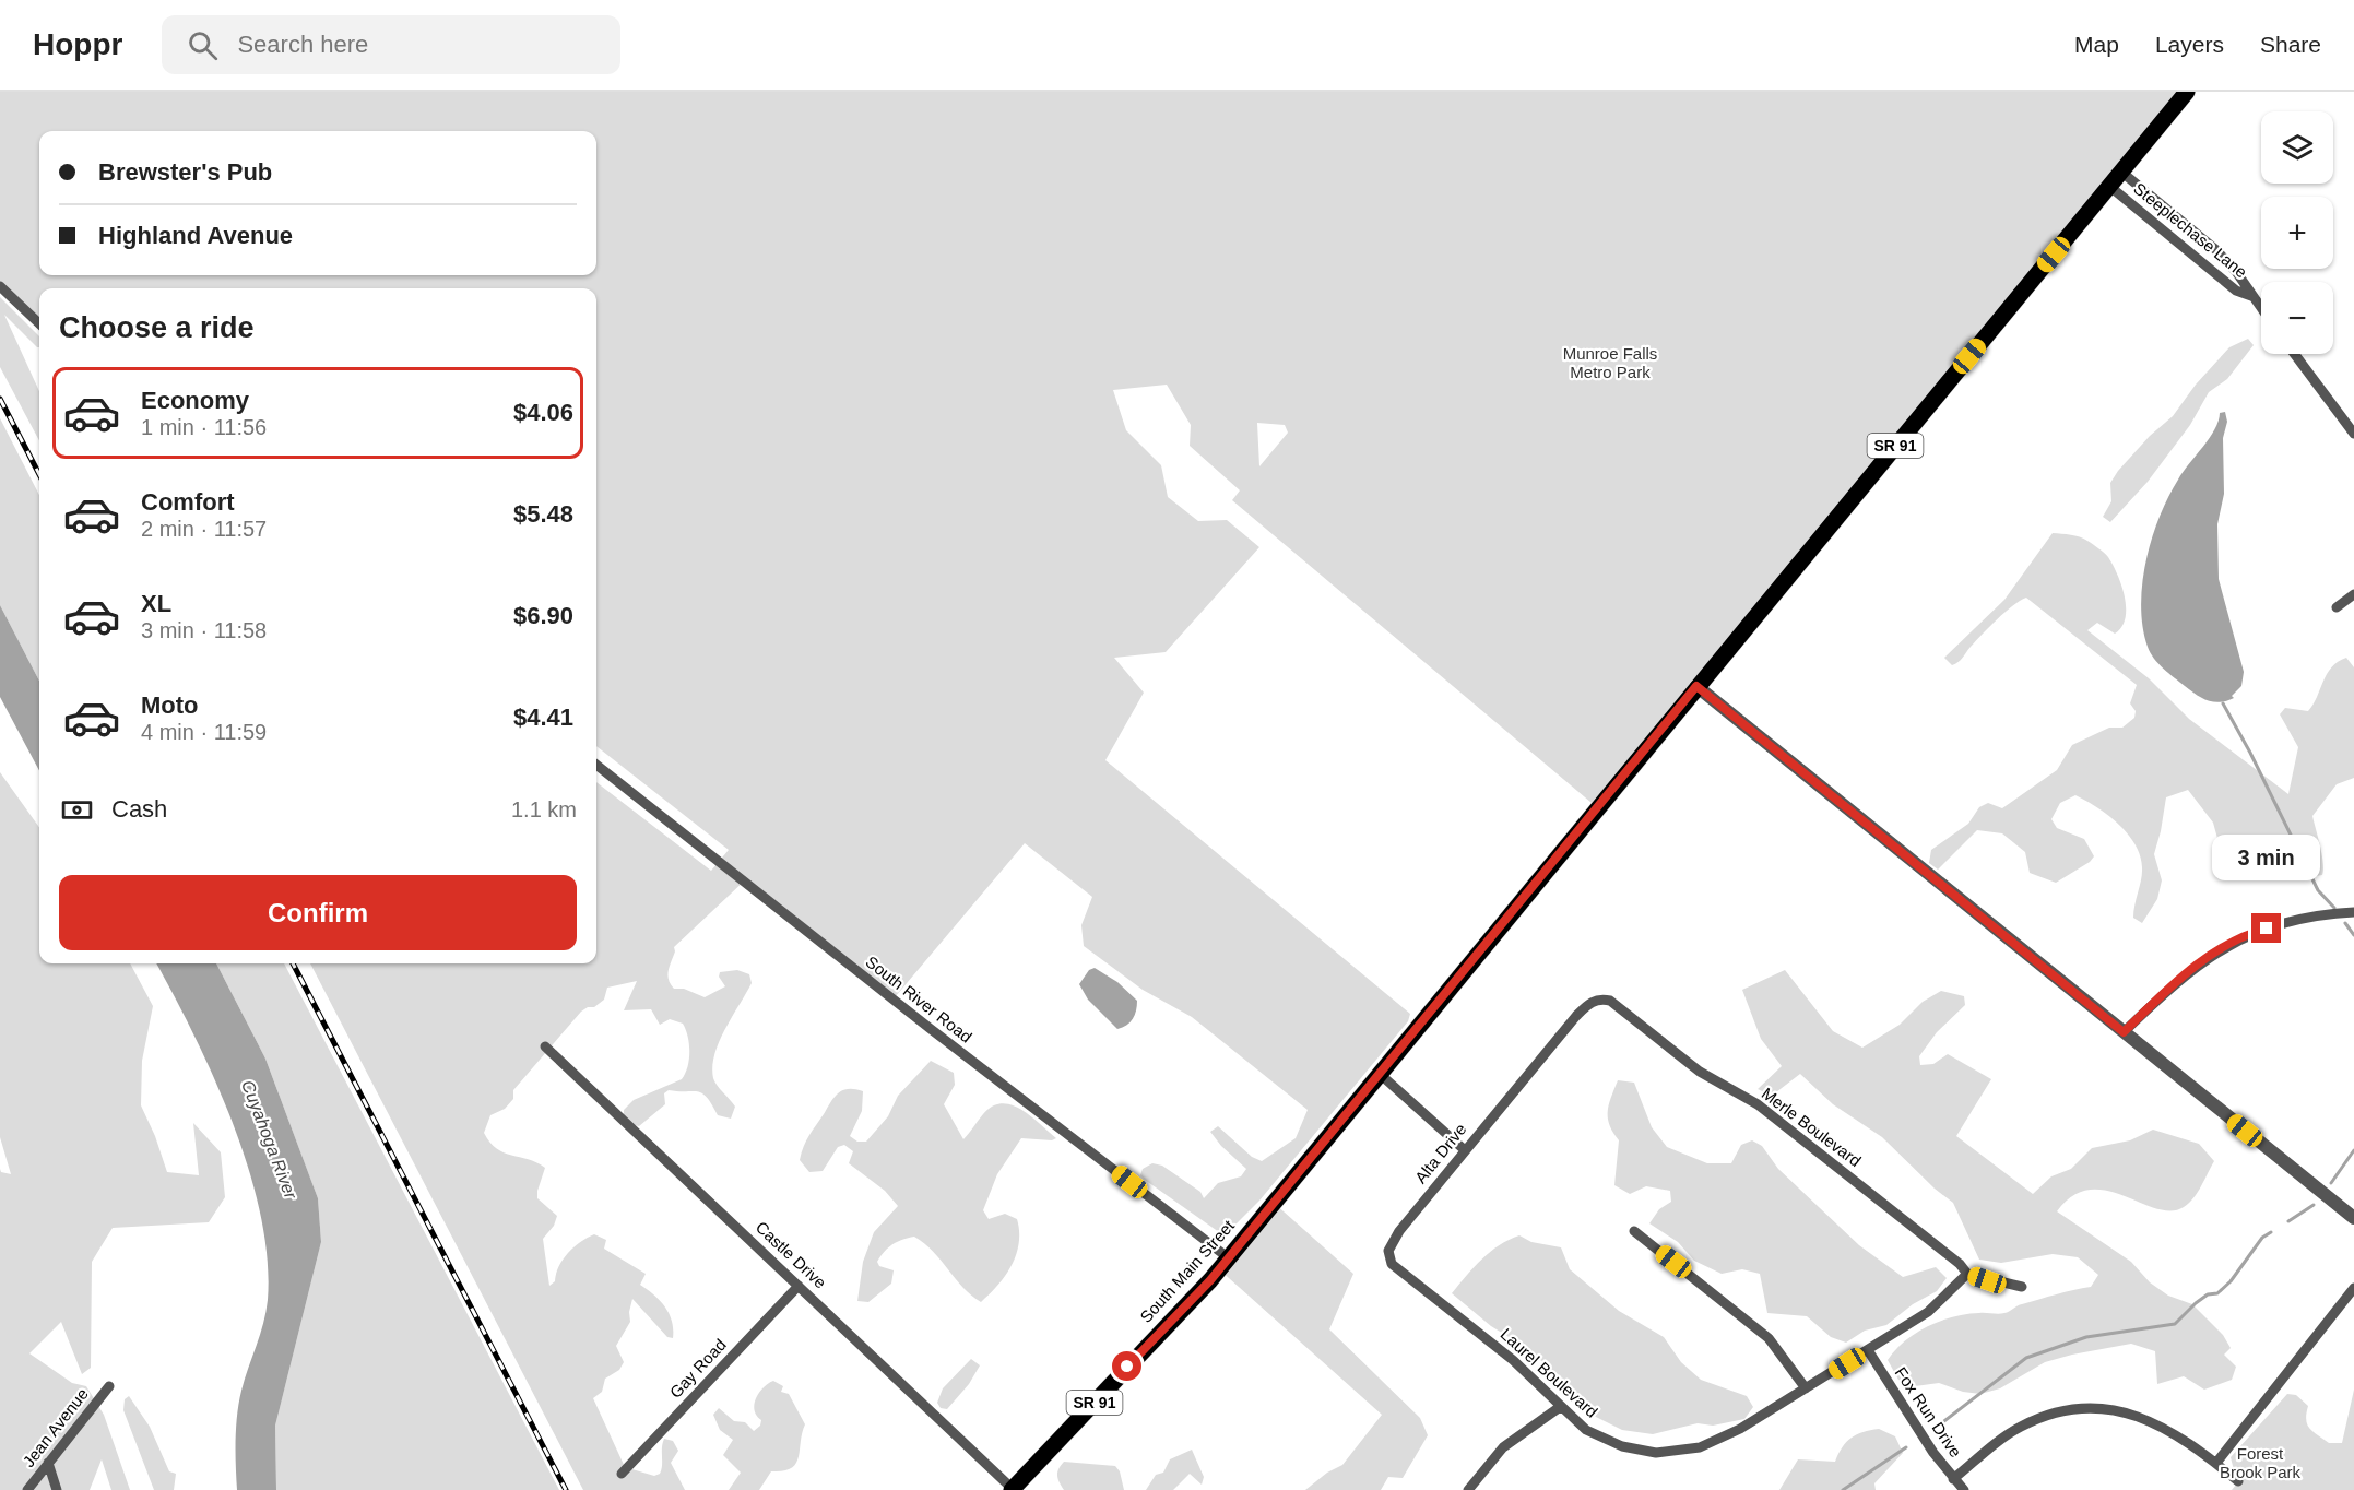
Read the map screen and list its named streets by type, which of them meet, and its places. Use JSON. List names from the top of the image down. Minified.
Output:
{"streets":{"main road":["SR 91","South Main Street"],"street":["Steeplechase Lane","South River Road","Merle Boulevard","Alta Drive","Castle Drive","Gay Road","Laurel Boulevard","Fox Run Drive","Jean Avenue"]},"crossings":[["Steeplechase Lane","SR 91"],["SR 91","South Main Street"],["South River Road","South Main Street"],["Merle Boulevard","Alta Drive"],["Merle Boulevard","Laurel Boulevard"],["Alta Drive","Laurel Boulevard"],["Castle Drive","South Main Street"],["Castle Drive","Gay Road"],["Laurel Boulevard","Fox Run Drive"]],"water":["Cuyahoga River"],"parks":["Munroe Falls Metro Park","Forest Brook Park"],"page":{"header":"Hoppr","search":"Search here","nav":["Map","Layers","Share"],"map_buttons":["+","−"],"banner":["Brewster's Pub","Highland Avenue"],"heading":"Choose a ride","list":[{"name":"Economy","note":"1 min · 11:56","value":"$4.06"},{"name":"Comfort","note":"2 min · 11:57","value":"$5.48"},{"name":"XL","note":"3 min · 11:58","value":"$6.90"},{"name":"Moto","note":"4 min · 11:59","value":"$4.41"}],"pay":["Cash","1.1 km"],"bubble":"3 min","buttons":"Confirm"}}
